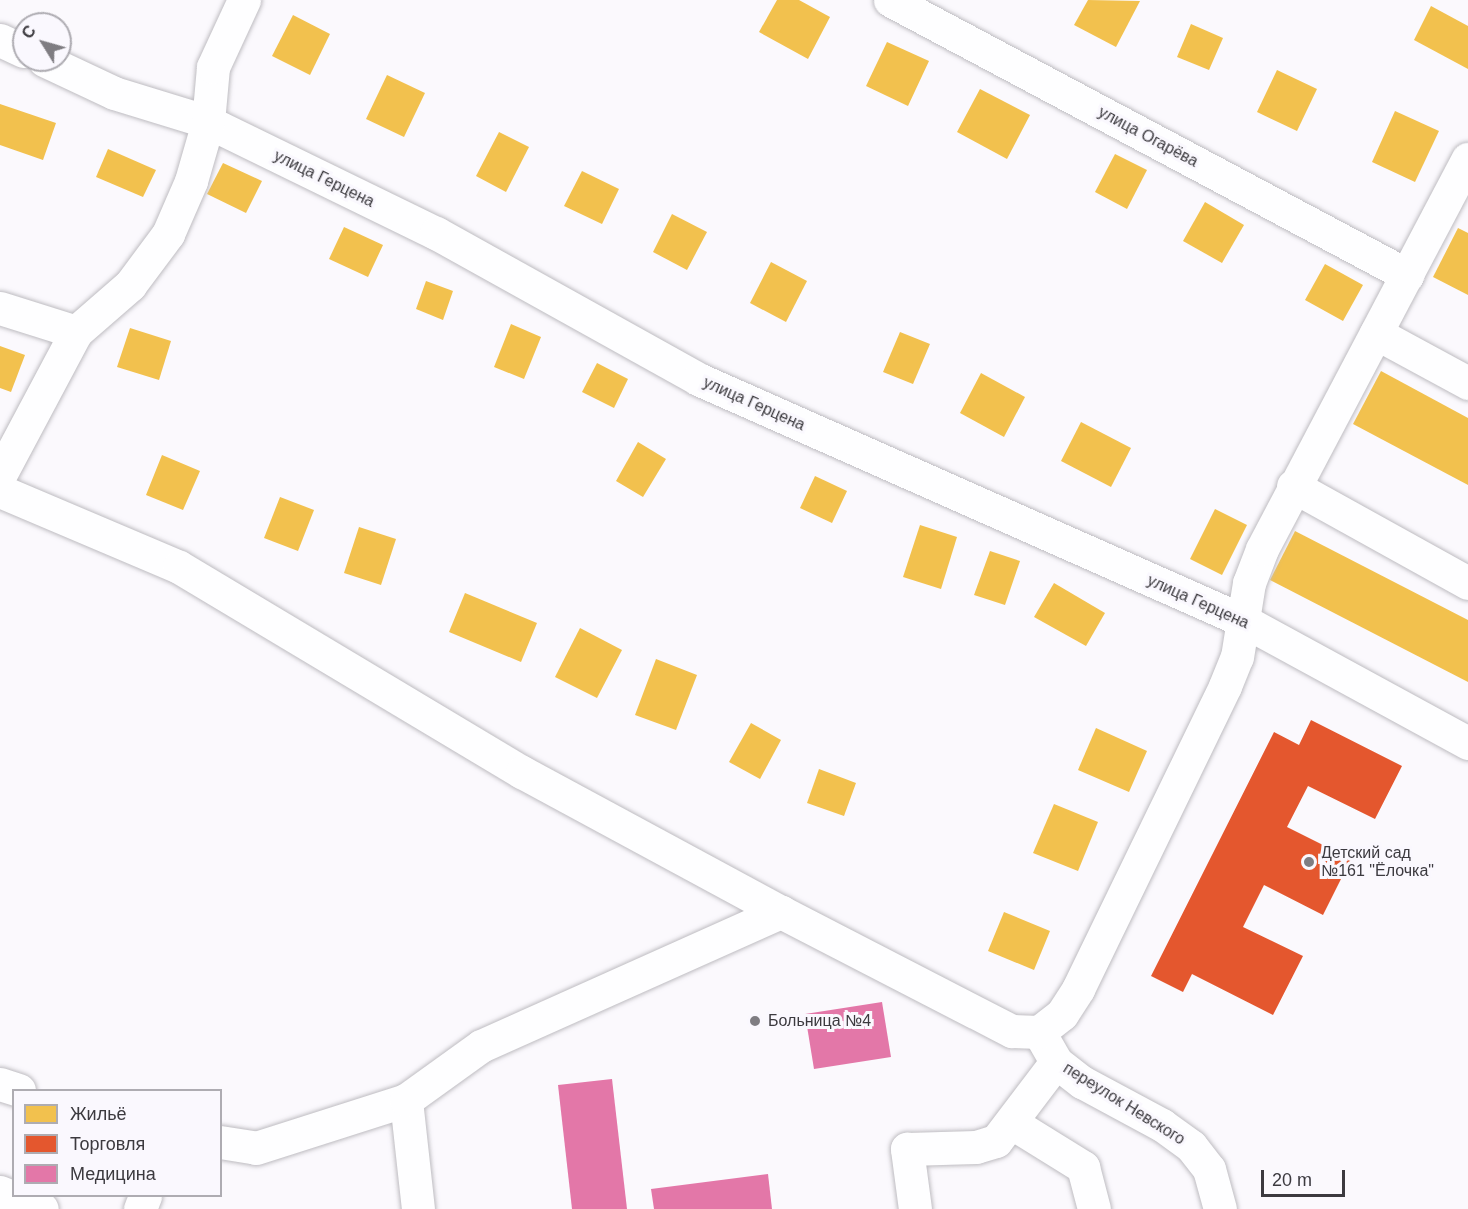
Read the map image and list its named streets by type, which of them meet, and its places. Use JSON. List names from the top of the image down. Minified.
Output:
{"streets":{"street":["улица Огарёва","улица Герцена","переулок Невского"]},"places":["Детский сад №161 \"Ёлочка\"","Больница №4"],"legend":["Жильё","Торговля","Медицина"],"scale_bar":"20 m","north":"top left"}
